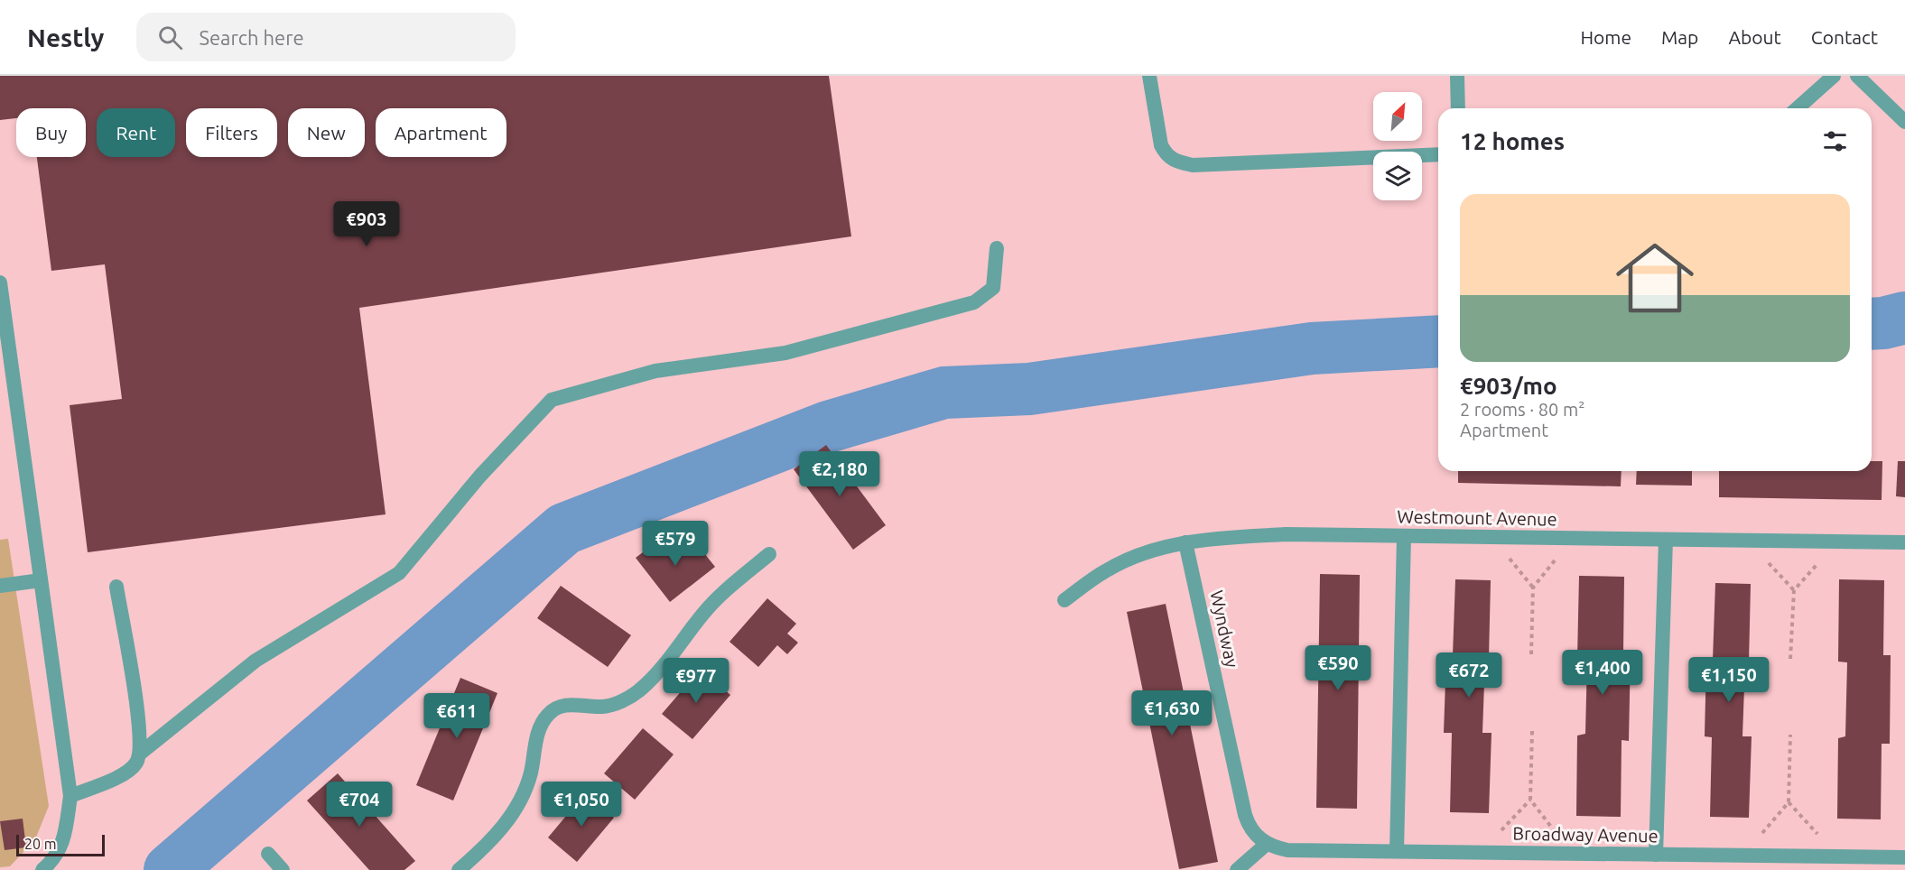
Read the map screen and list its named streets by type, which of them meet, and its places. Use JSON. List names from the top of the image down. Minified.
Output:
{"streets":{"street":["Westmount Avenue","Wyndway","Broadway Avenue"]},"crossings":[["Westmount Avenue","Wyndway"],["Wyndway","Broadway Avenue"]],"scale_bar":"20 m","north":"top right","page":{"header":"Nestly","search":"Search here","nav":["Home","Map","About","Contact"],"chip":["Buy","Rent","Filters","New","Apartment"],"heading":"12 homes","list":[{"name":"€903/mo","note":"2 rooms · 80 m² · Apartment"}],"price":["€903","€2,180","€579","€590","€1,400","€672","€1,150","€977","€1,630","€611","€704","€1,050"],"scale":"20 m"}}
